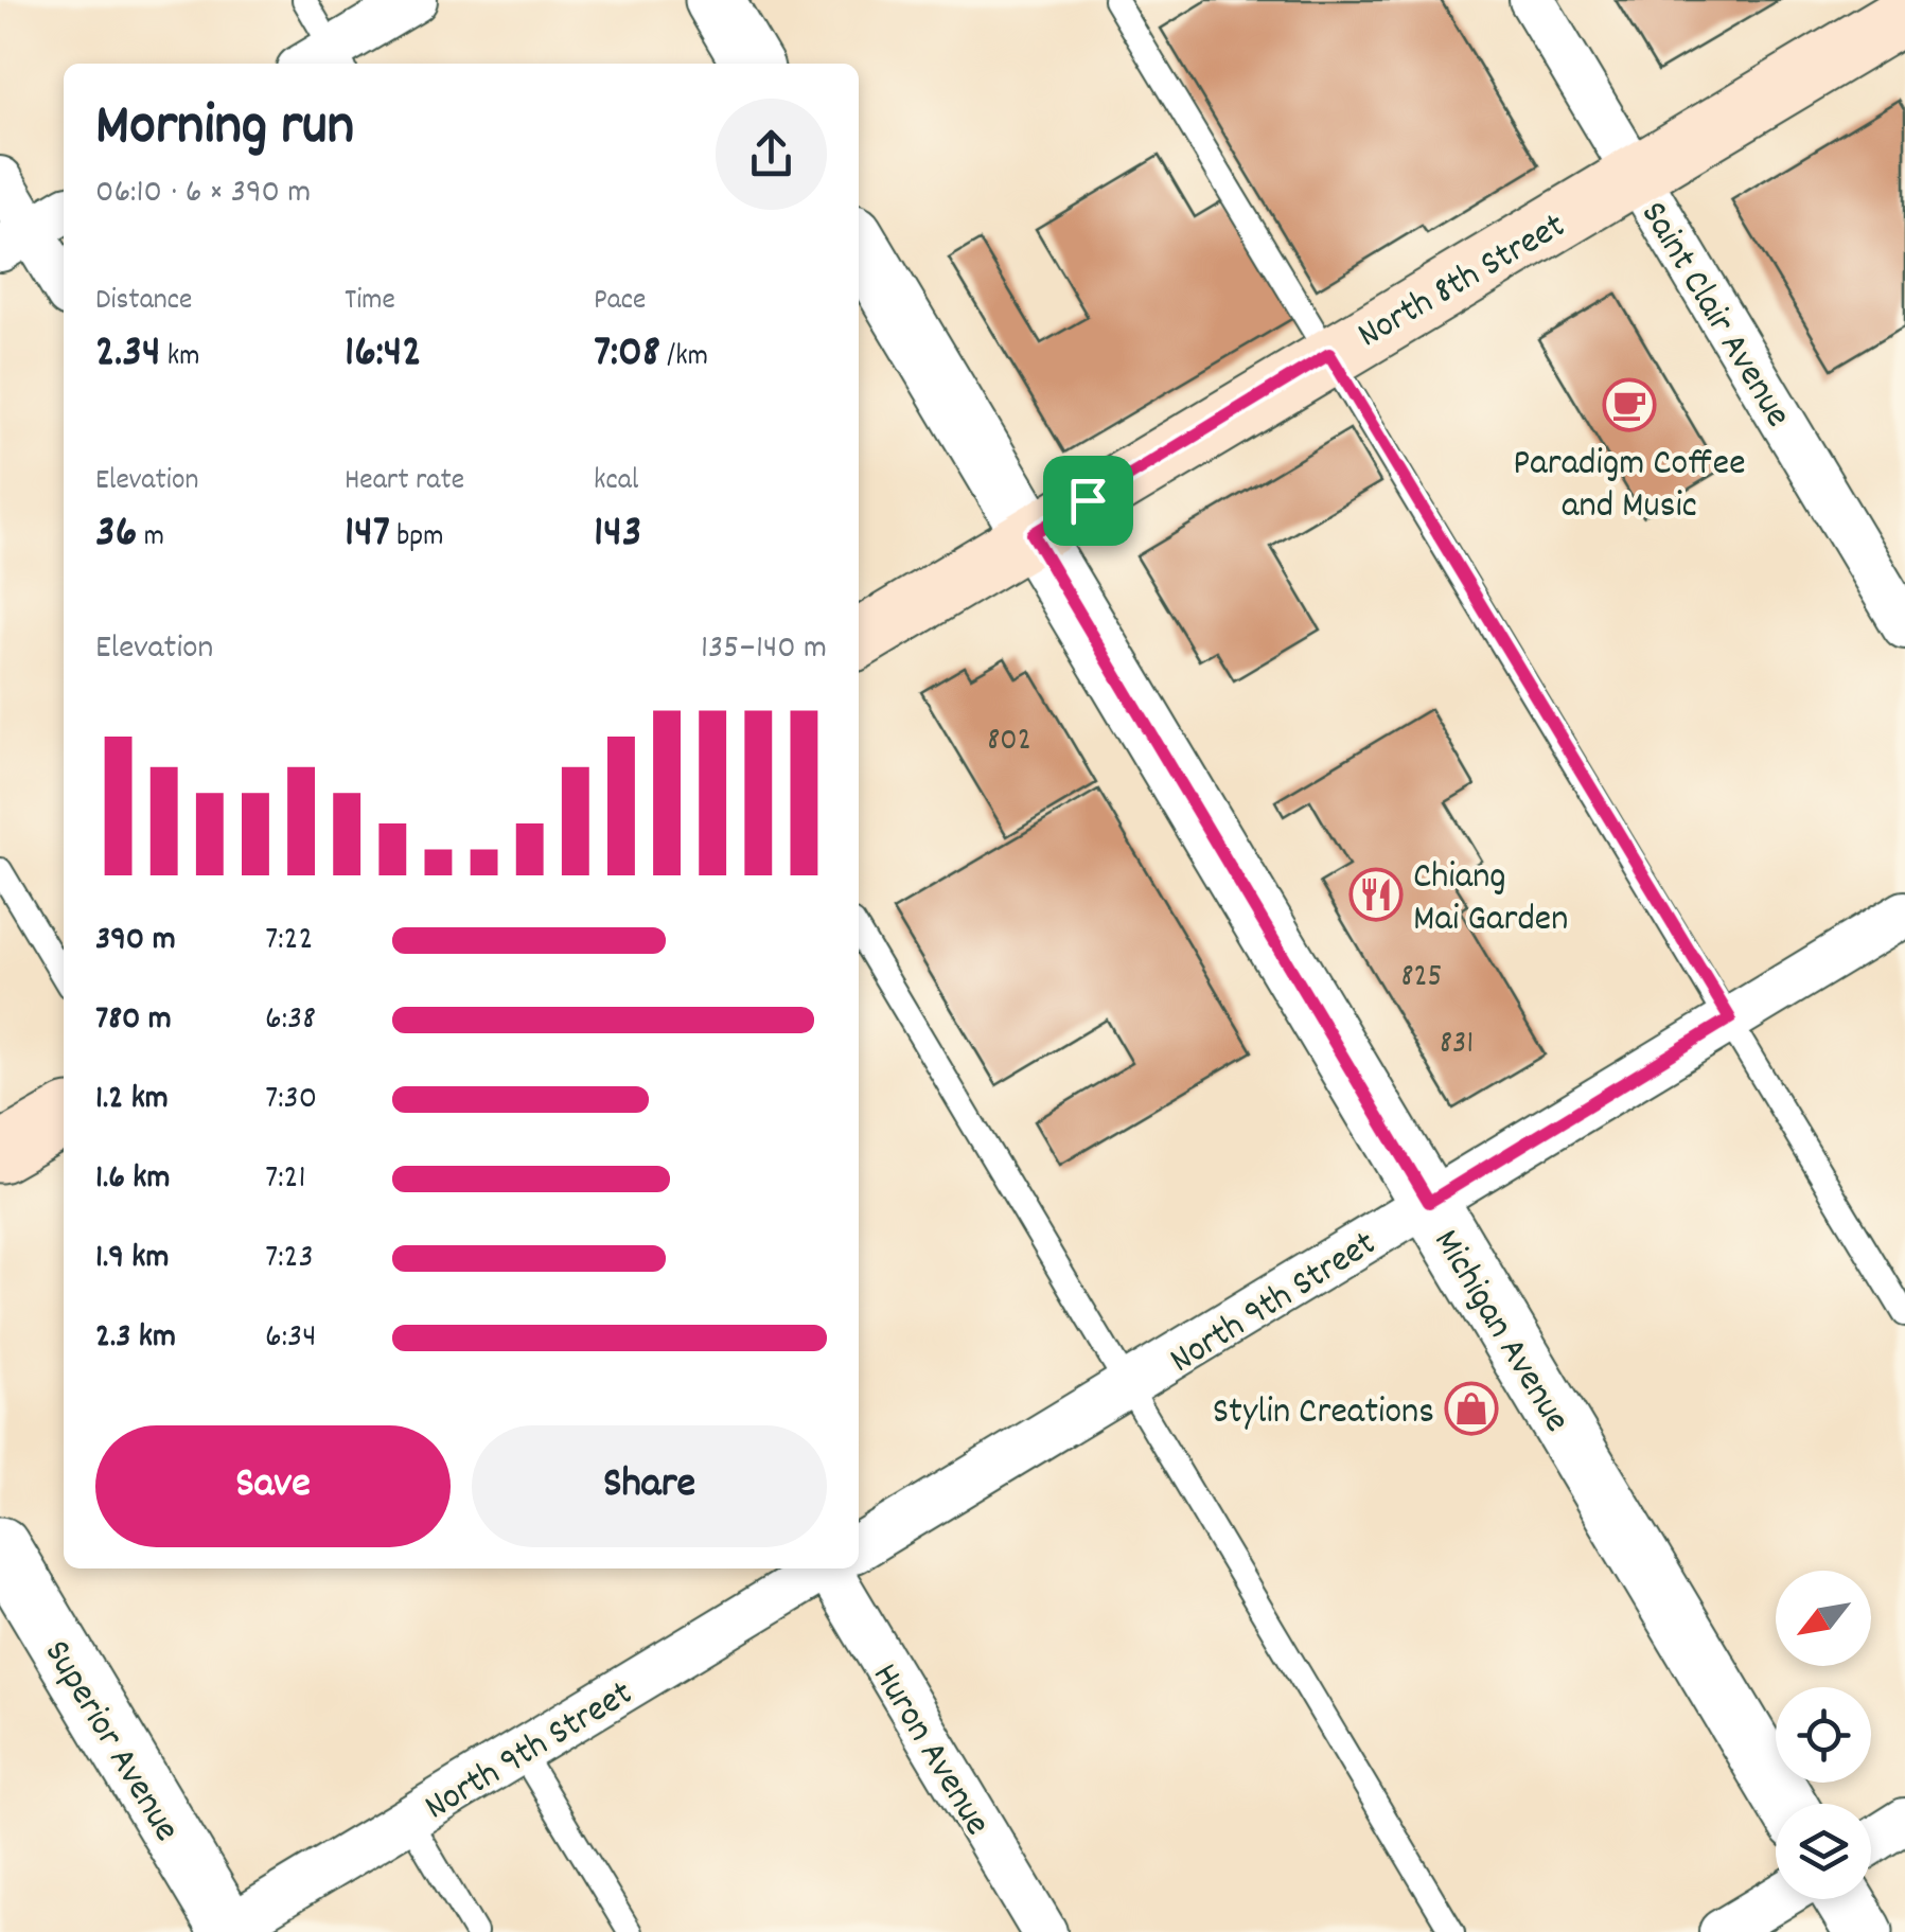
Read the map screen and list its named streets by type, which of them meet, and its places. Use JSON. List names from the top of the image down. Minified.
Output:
{"streets":{"main road":["North 8th Street"],"street":["Saint Clair Avenue","North 9th Street","Michigan Avenue","Superior Avenue","Huron Avenue"]},"crossings":[["North 8th Street","Saint Clair Avenue"],["North 8th Street","Michigan Avenue"],["North 9th Street","Michigan Avenue"],["North 9th Street","Superior Avenue"]],"places":{"cafe":["Paradigm Coffee and Music"],"restaurant":["Chiang Mai Garden"],"shop":["Stylin Creations"]},"house_numbers":["802","825","831"],"north":"bottom left","page":{"heading":["Morning run","06:10 · 6 × 390 m"],"stats":[["Distance","2.34 km"],["Time","16:42"],["Pace","7:08 /km"],["Elevation","36 m"],["Heart rate","147 bpm"],["kcal","143"]],"chart":["Elevation","135–140 m"],"list":[{"name":"390 m","note":"7:22"},{"name":"780 m","note":"6:38"},{"name":"1.2 km","note":"7:30"},{"name":"1.6 km","note":"7:21"},{"name":"1.9 km","note":"7:23"},{"name":"2.3 km","note":"6:34"}],"buttons":["Save","Share"]}}
